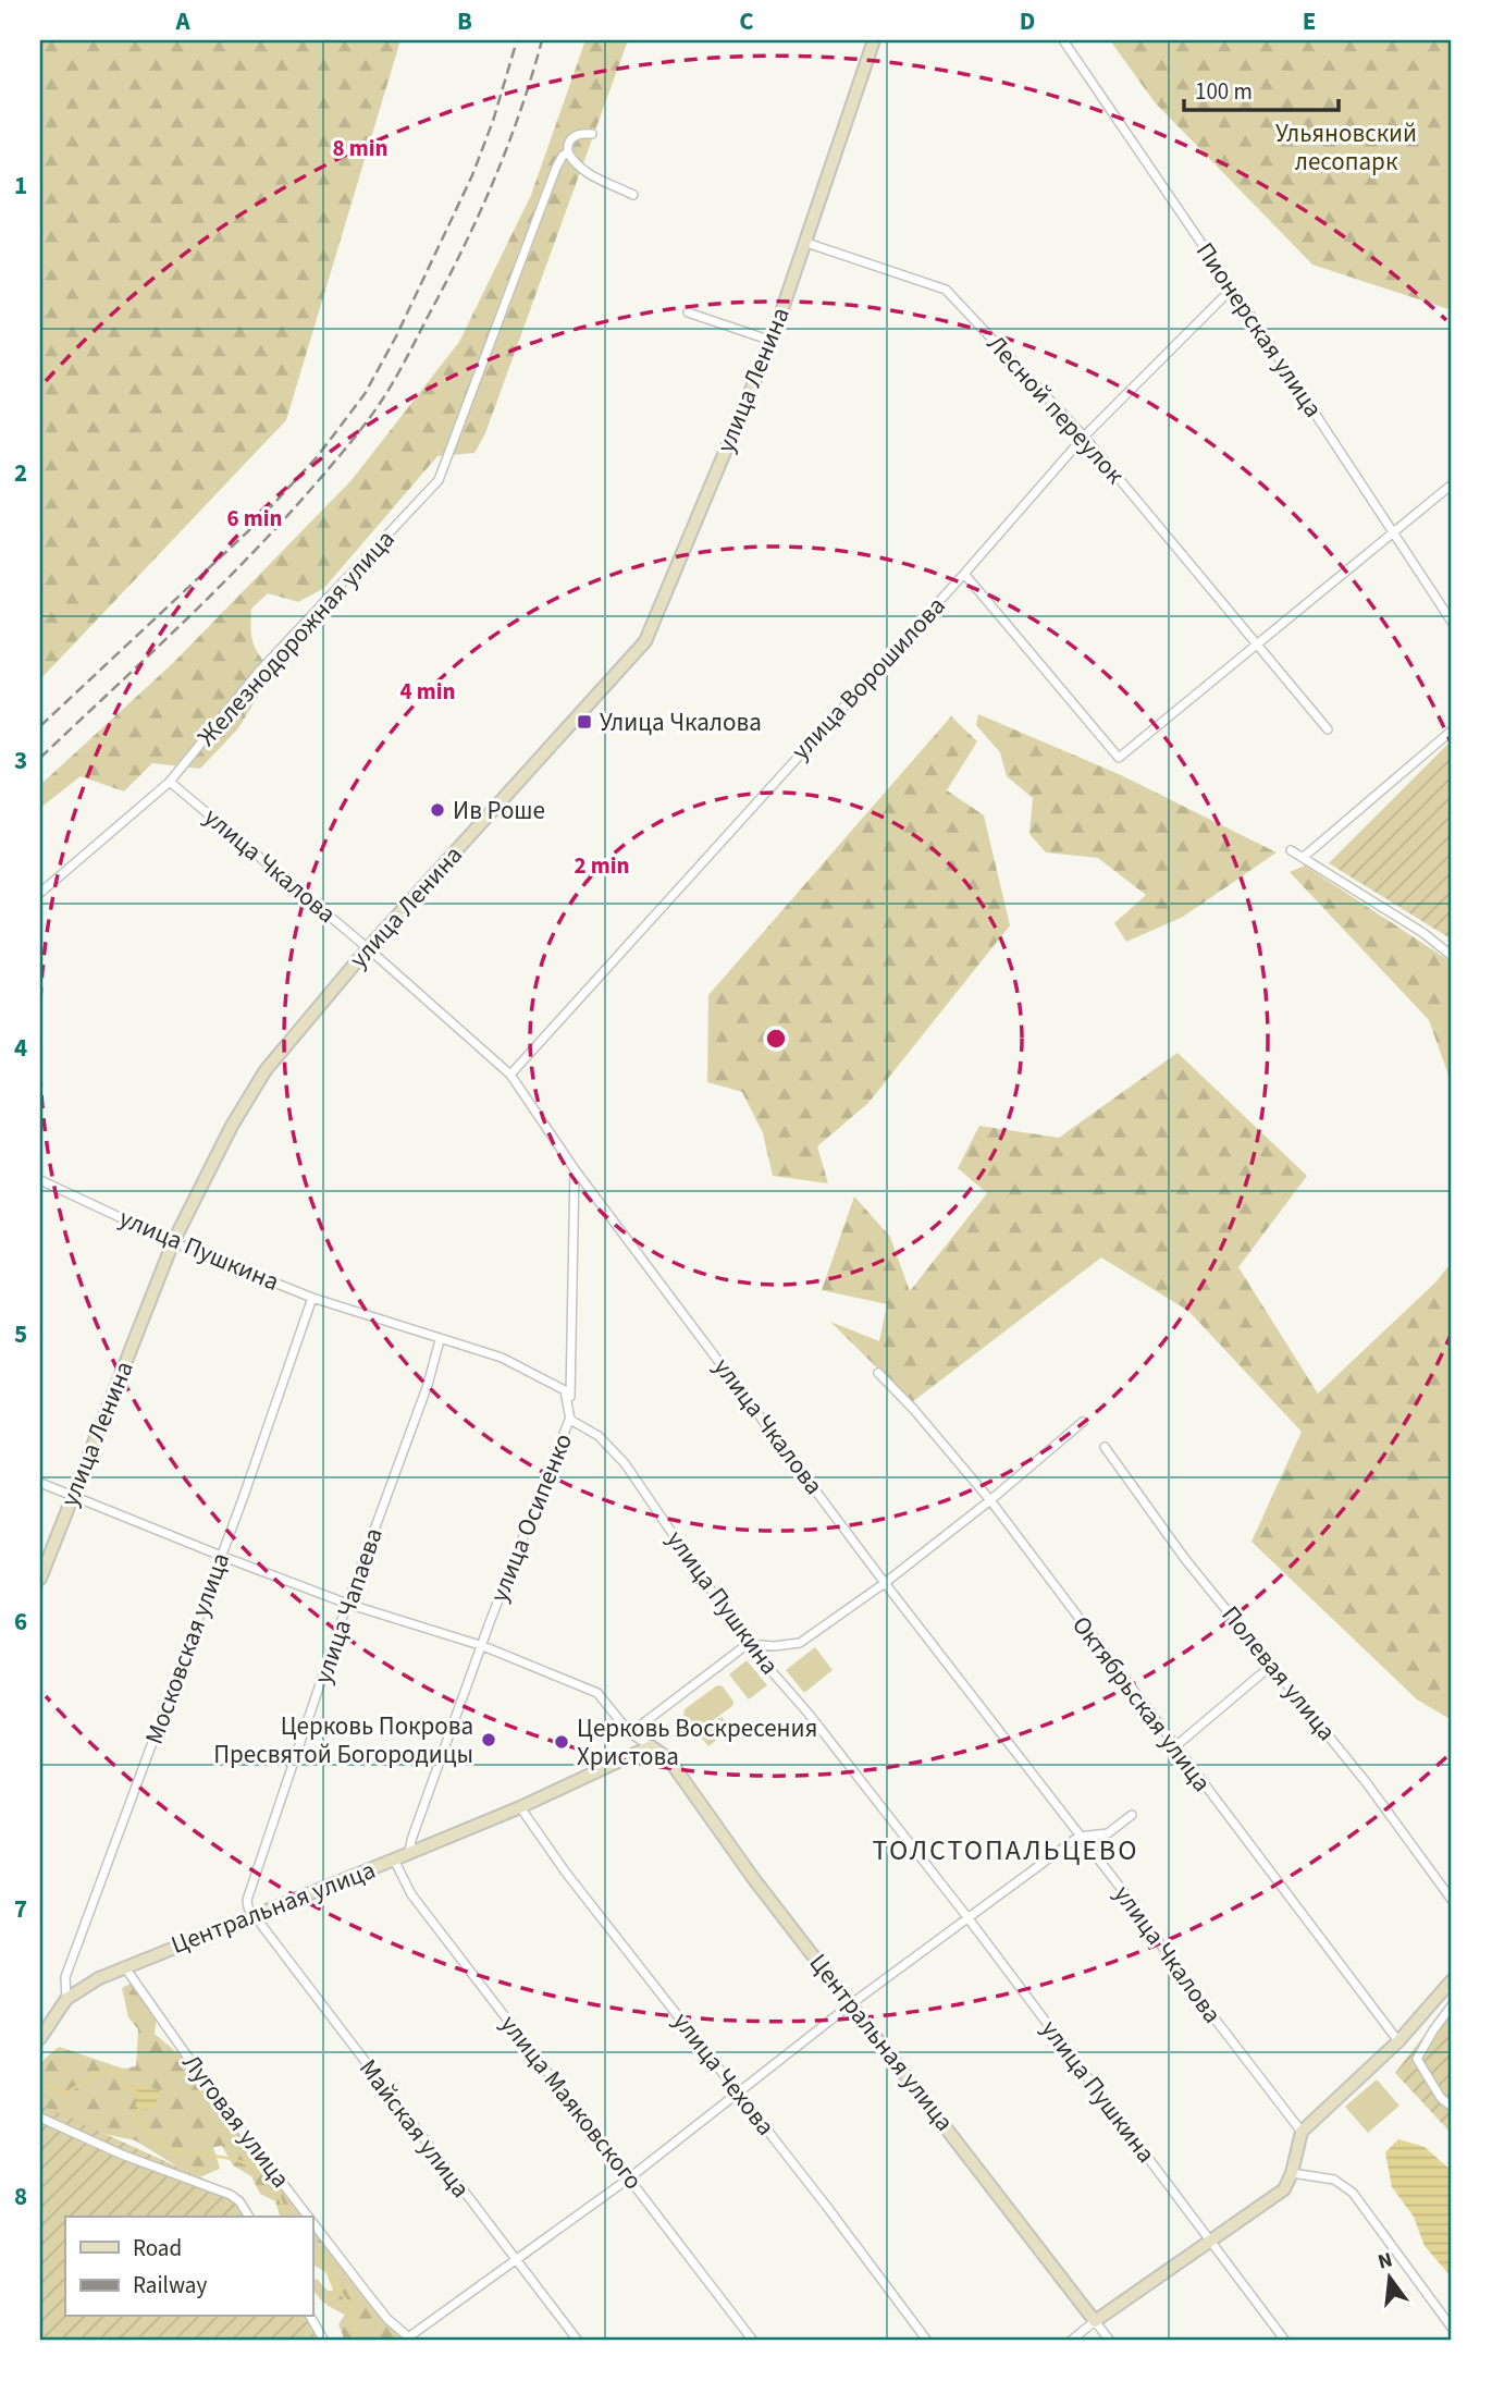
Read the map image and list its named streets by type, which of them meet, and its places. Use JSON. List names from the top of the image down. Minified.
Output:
{"streets":{"street":["Пионерская улица","улица Ленина","Лесной переулок","Железнодорожная улица","улица Ворошилова","улица Чкалова","улица Пушкина","улица Осипенко","улица Чапаева","Московская улица","Полевая улица","Октябрьская улица","Центральная улица","улица Чехова","улица Маяковского","Луговая улица","Майская улица"]},"crossings":[["Пионерская улица","улица Ворошилова"],["улица Ленина","Лесной переулок"],["улица Ленина","улица Чкалова"],["улица Ленина","улица Пушкина"],["улица Ленина","Центральная улица"],["Лесной переулок","улица Ворошилова"],["Железнодорожная улица","улица Чкалова"],["улица Ворошилова","улица Чкалова"],["улица Чкалова","улица Осипенко"],["улица Пушкина","улица Осипенко"],["улица Пушкина","улица Чапаева"],["улица Пушкина","Московская улица"],["улица Осипенко","Центральная улица"],["улица Чапаева","Центральная улица"],["улица Чапаева","Майская улица"],["Московская улица","Центральная улица"],["Центральная улица","улица Чехова"],["Центральная улица","улица Маяковского"],["Центральная улица","Луговая улица"],["Центральная улица","Майская улица"]],"districts":["ТОЛСТОПАЛЬЦЕВО"],"parks":["Ульяновский лесопарк"],"places":{"transit":["Улица Чкалова"],"other":["Ив Роше","Церковь Покрова Пресвятой Богородицы","Церковь Воскресения Христова"]},"legend":["Road","Railway"],"scale_bar":"100 m","north":"top","grid":{"columns":["A","B","C","D","E"],"rows":["1","2","3","4","5","6","7","8"]},"rings":["8 min","6 min","4 min","2 min"]}
